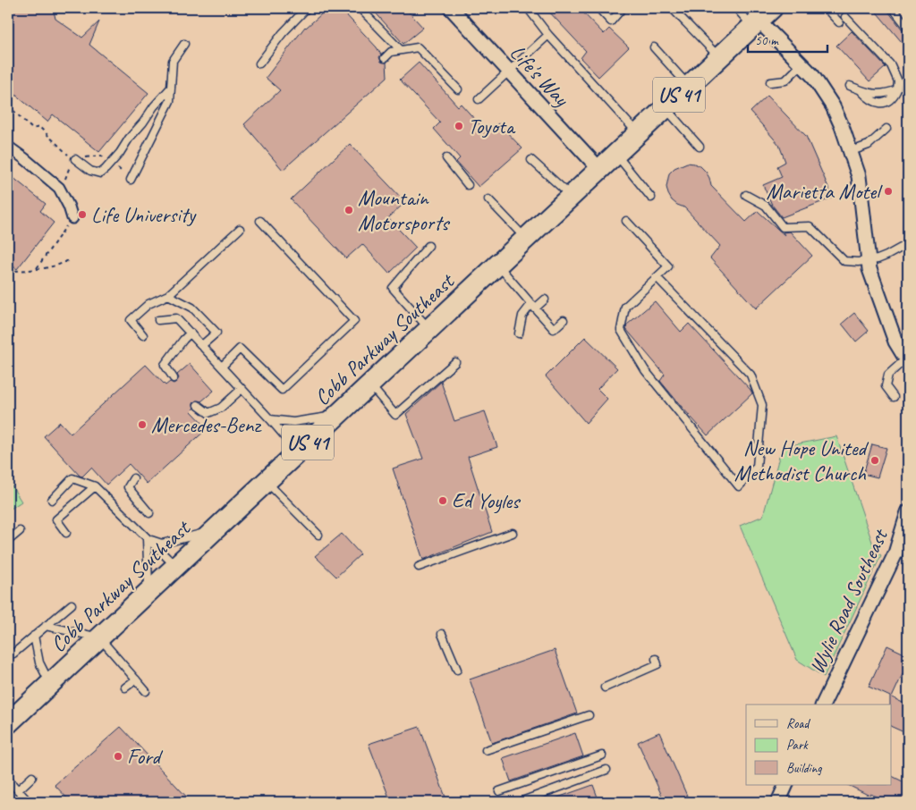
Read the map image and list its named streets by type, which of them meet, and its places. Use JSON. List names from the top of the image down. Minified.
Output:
{"streets":{"main road":["US 41","Cobb Parkway Southeast"],"street":["Life's Way","Wylie Road Southeast"]},"crossings":[["Life's Way","Cobb Parkway Southeast"]],"places":["Toyota","Marietta Motel","Mountain Motorsports","Life University","Mercedes-Benz","New Hope United Methodist Church","Ed Yoyles","Ford"],"legend":["Road","Park","Building"],"scale_bar":"50 m"}
